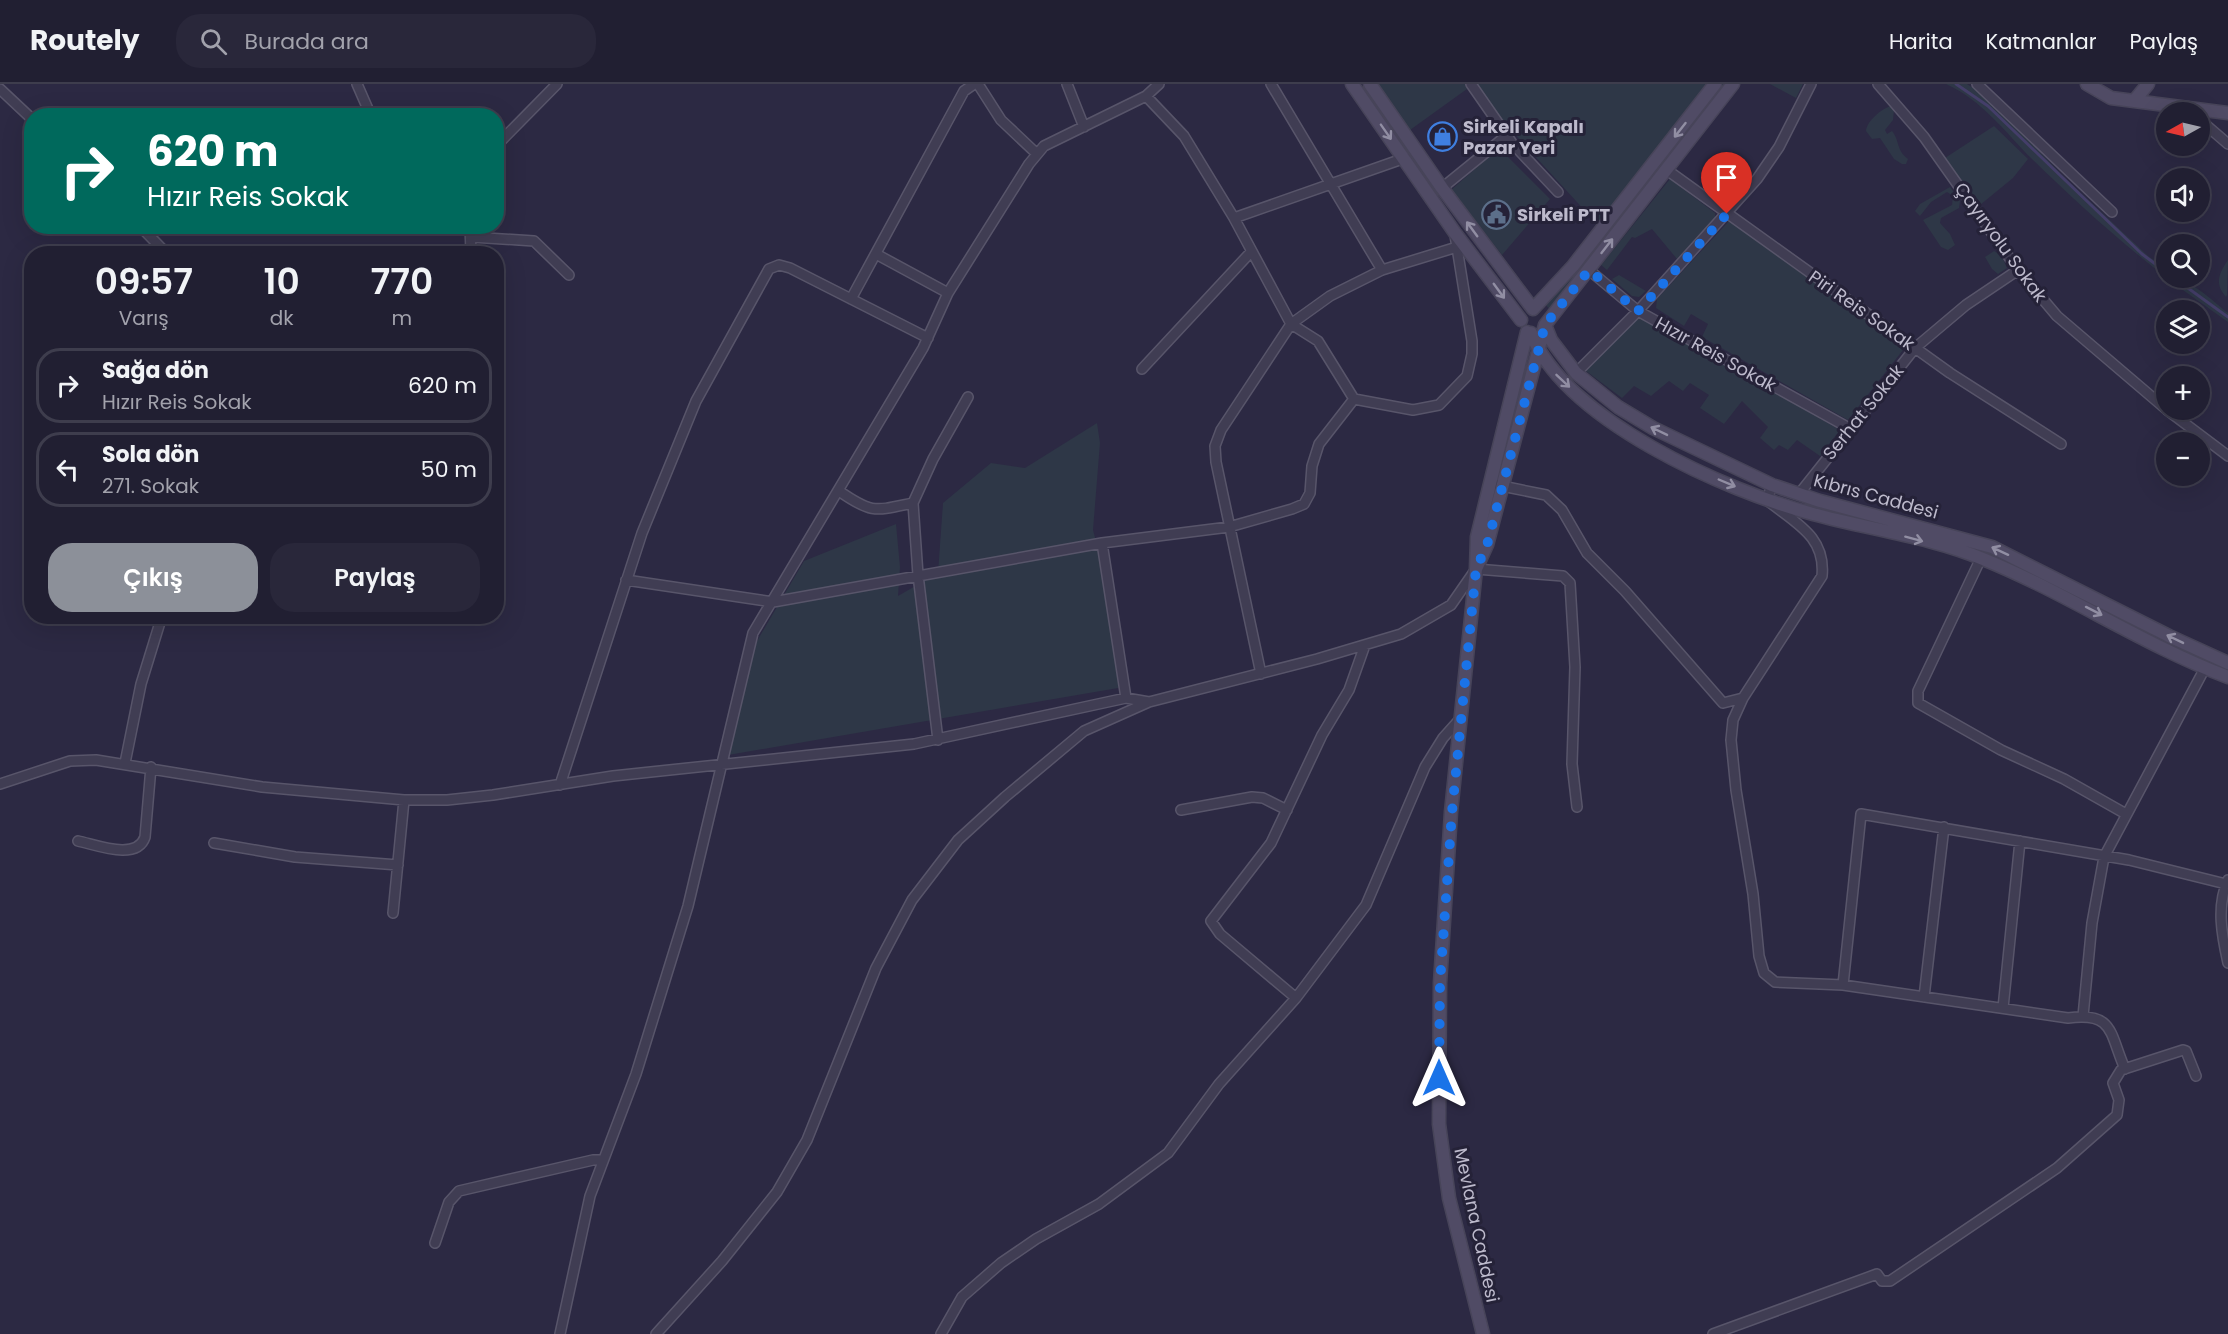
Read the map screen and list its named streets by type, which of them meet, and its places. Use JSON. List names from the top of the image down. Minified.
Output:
{"streets":{"main road":["Kıbrıs Caddesi","Mevlana Caddesi"],"street":["Çayıryolu Sokak","Piri Reis Sokak","Hızır Reis Sokak","Serhat Sokak"]},"crossings":[["Çayıryolu Sokak","Serhat Sokak"],["Piri Reis Sokak","Serhat Sokak"],["Piri Reis Sokak","Mevlana Caddesi"],["Hızır Reis Sokak","Serhat Sokak"],["Hızır Reis Sokak","Mevlana Caddesi"],["Serhat Sokak","Kıbrıs Caddesi"],["Kıbrıs Caddesi","Mevlana Caddesi"]],"places":{"shop":["Sirkeli Kapalı Pazar Yeri"],"public building":["Sirkeli PTT"]},"north":"left","page":{"header":"Routely","search":"Burada ara","nav":["Harita","Katmanlar","Paylaş"],"map_buttons":["+","−"],"turn":["620 m","Hızır Reis Sokak"],"eta":["09:57","Varış","10","dk","770","m"],"list":[{"name":"Sağa dön","note":"Hızır Reis Sokak","value":"620 m"},{"name":"Sola dön","note":"271. Sokak","value":"50 m"}],"buttons":["Çıkış","Paylaş"]}}
